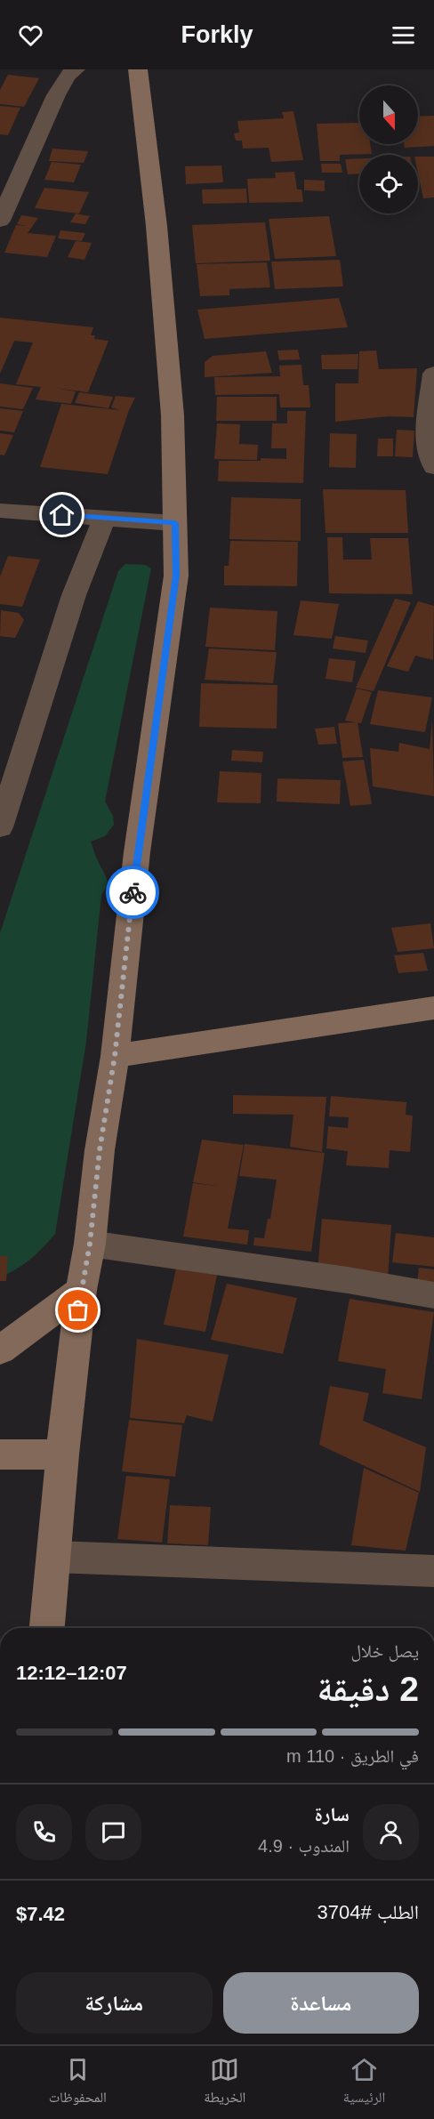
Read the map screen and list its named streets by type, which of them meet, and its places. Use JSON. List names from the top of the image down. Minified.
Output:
{"north":"bottom","page":{"header":"Forkly","heading":["2 دقيقة","يصل خلال","12:07–12:12"],"panel":["سارة","المندوب · 4.9","الطلب #3704","$7.42"],"bar":"في الطريق · 110 m","buttons":["مساعدة","مشاركة"],"tabs":["الرئيسية","الخريطة","المحفوظات"]}}
